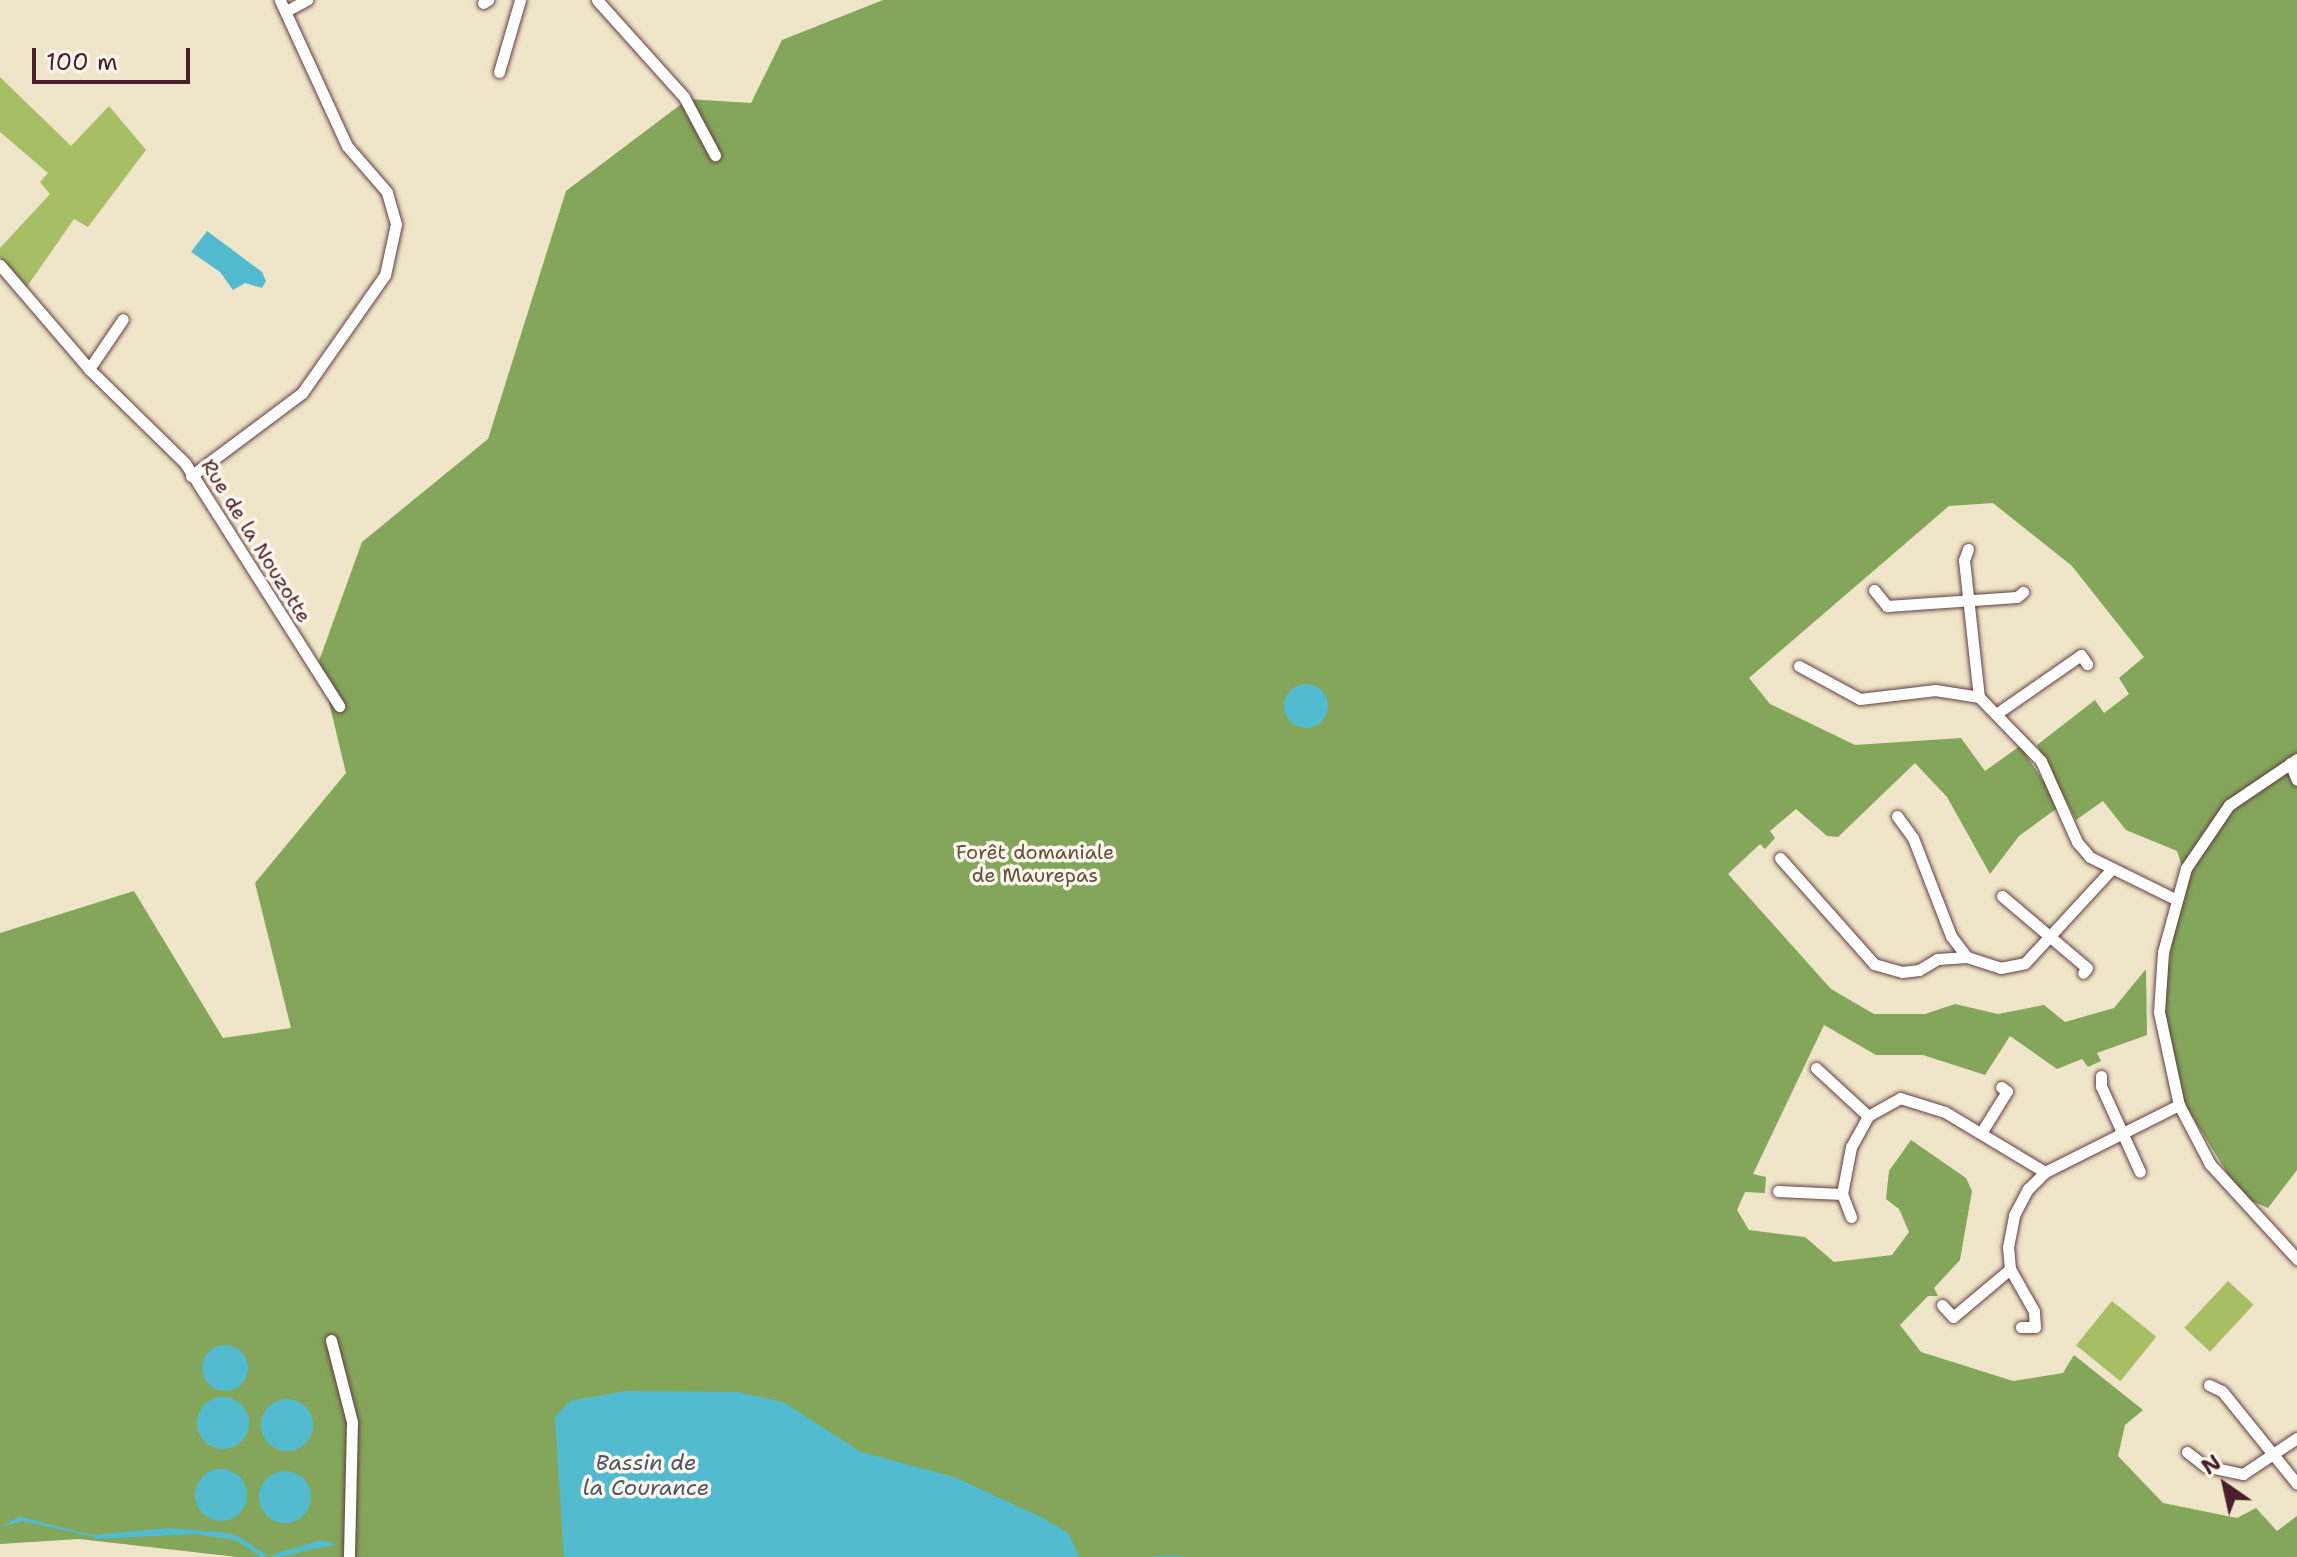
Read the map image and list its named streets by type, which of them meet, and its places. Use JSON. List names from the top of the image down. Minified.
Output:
{"streets":{"street":["Rue de la Nouzotte"]},"water":["Bassin de la Courance"],"parks":["Forêt domaniale de Maurepas"],"scale_bar":"100 m","north":"top left"}
